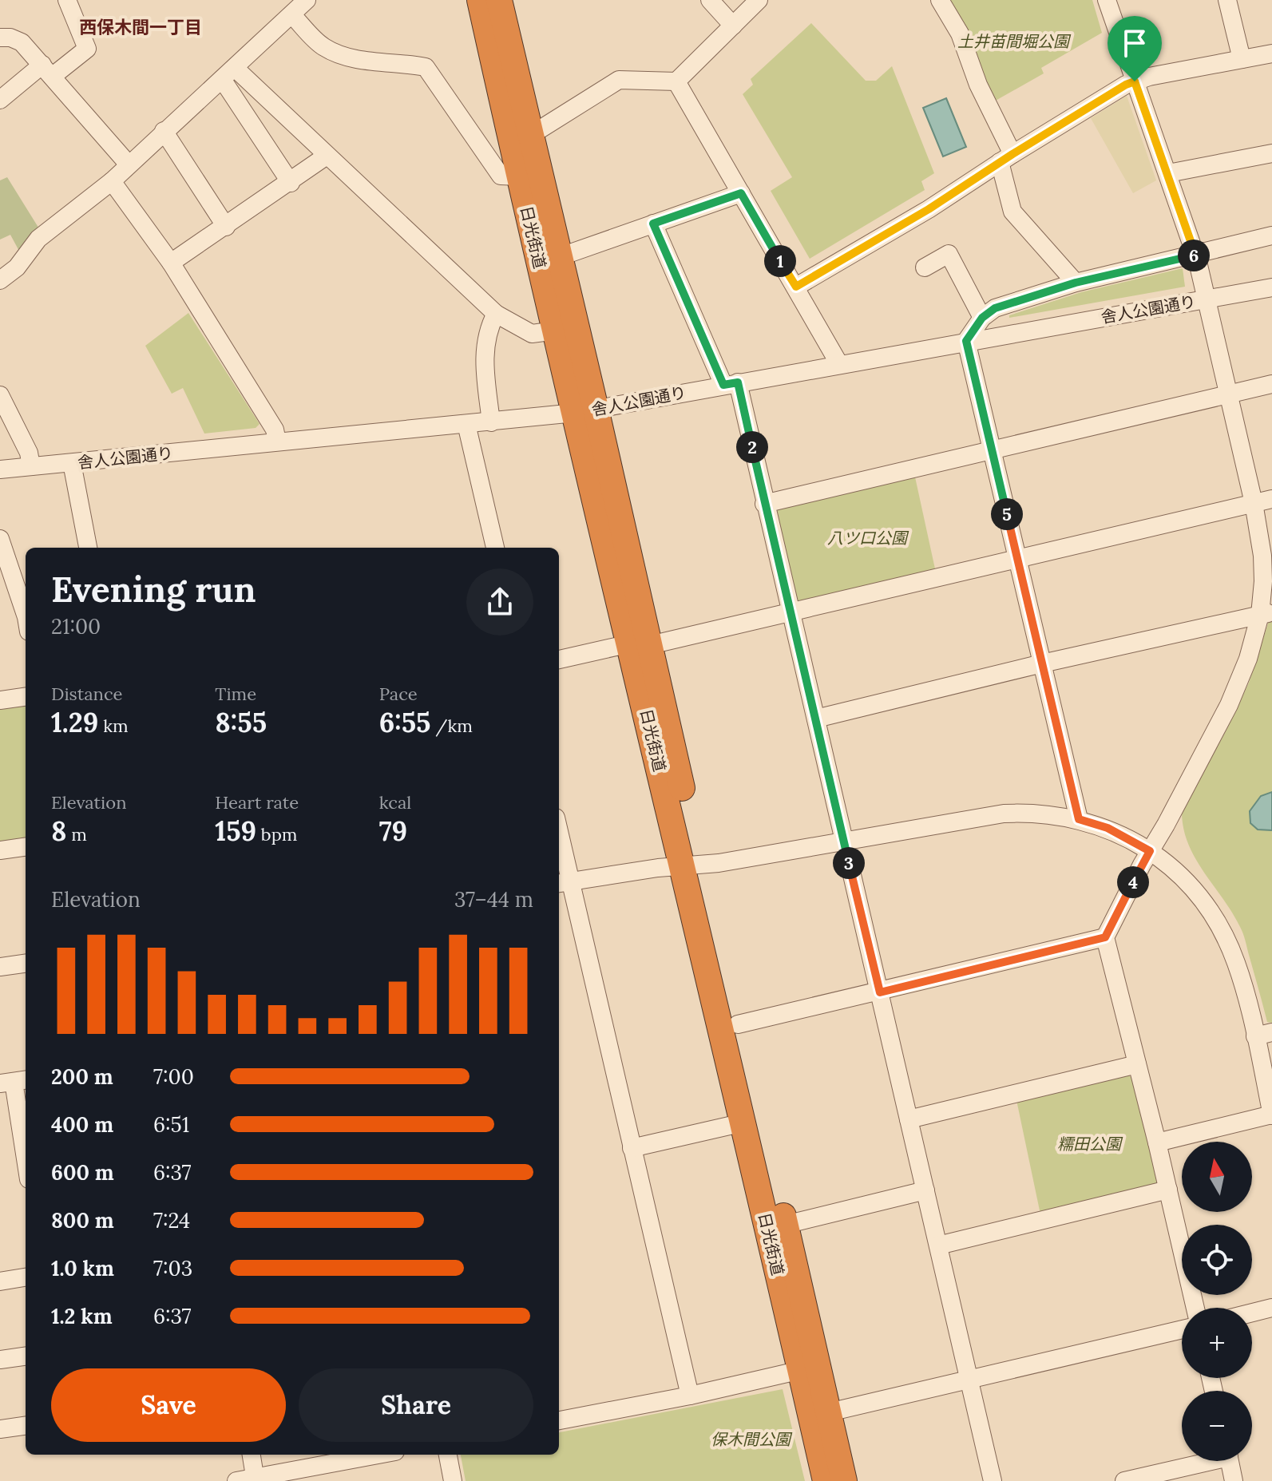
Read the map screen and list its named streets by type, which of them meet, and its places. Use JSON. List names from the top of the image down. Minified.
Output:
{"streets":{"highway":["日光街道"],"street":["舎人公園通り"]},"crossings":[["日光街道","舎人公園通り"]],"districts":["西保木間一丁目"],"parks":["土井苗間堀公園","八ツ口公園","糯田公園","保木間公園"],"north":"top","page":{"pins":["6","1","2","5","3","4"],"heading":["Evening run","21:00"],"stats":[["Distance","1.29 km"],["Time","8:55"],["Pace","6:55 /km"],["Elevation","8 m"],["Heart rate","159 bpm"],["kcal","79"]],"chart":["Elevation","37–44 m"],"list":[{"name":"200 m","note":"7:00"},{"name":"400 m","note":"6:51"},{"name":"600 m","note":"6:37"},{"name":"800 m","note":"7:24"},{"name":"1.0 km","note":"7:03"},{"name":"1.2 km","note":"6:37"}],"map_buttons":["+","−"],"buttons":["Save","Share"]}}
